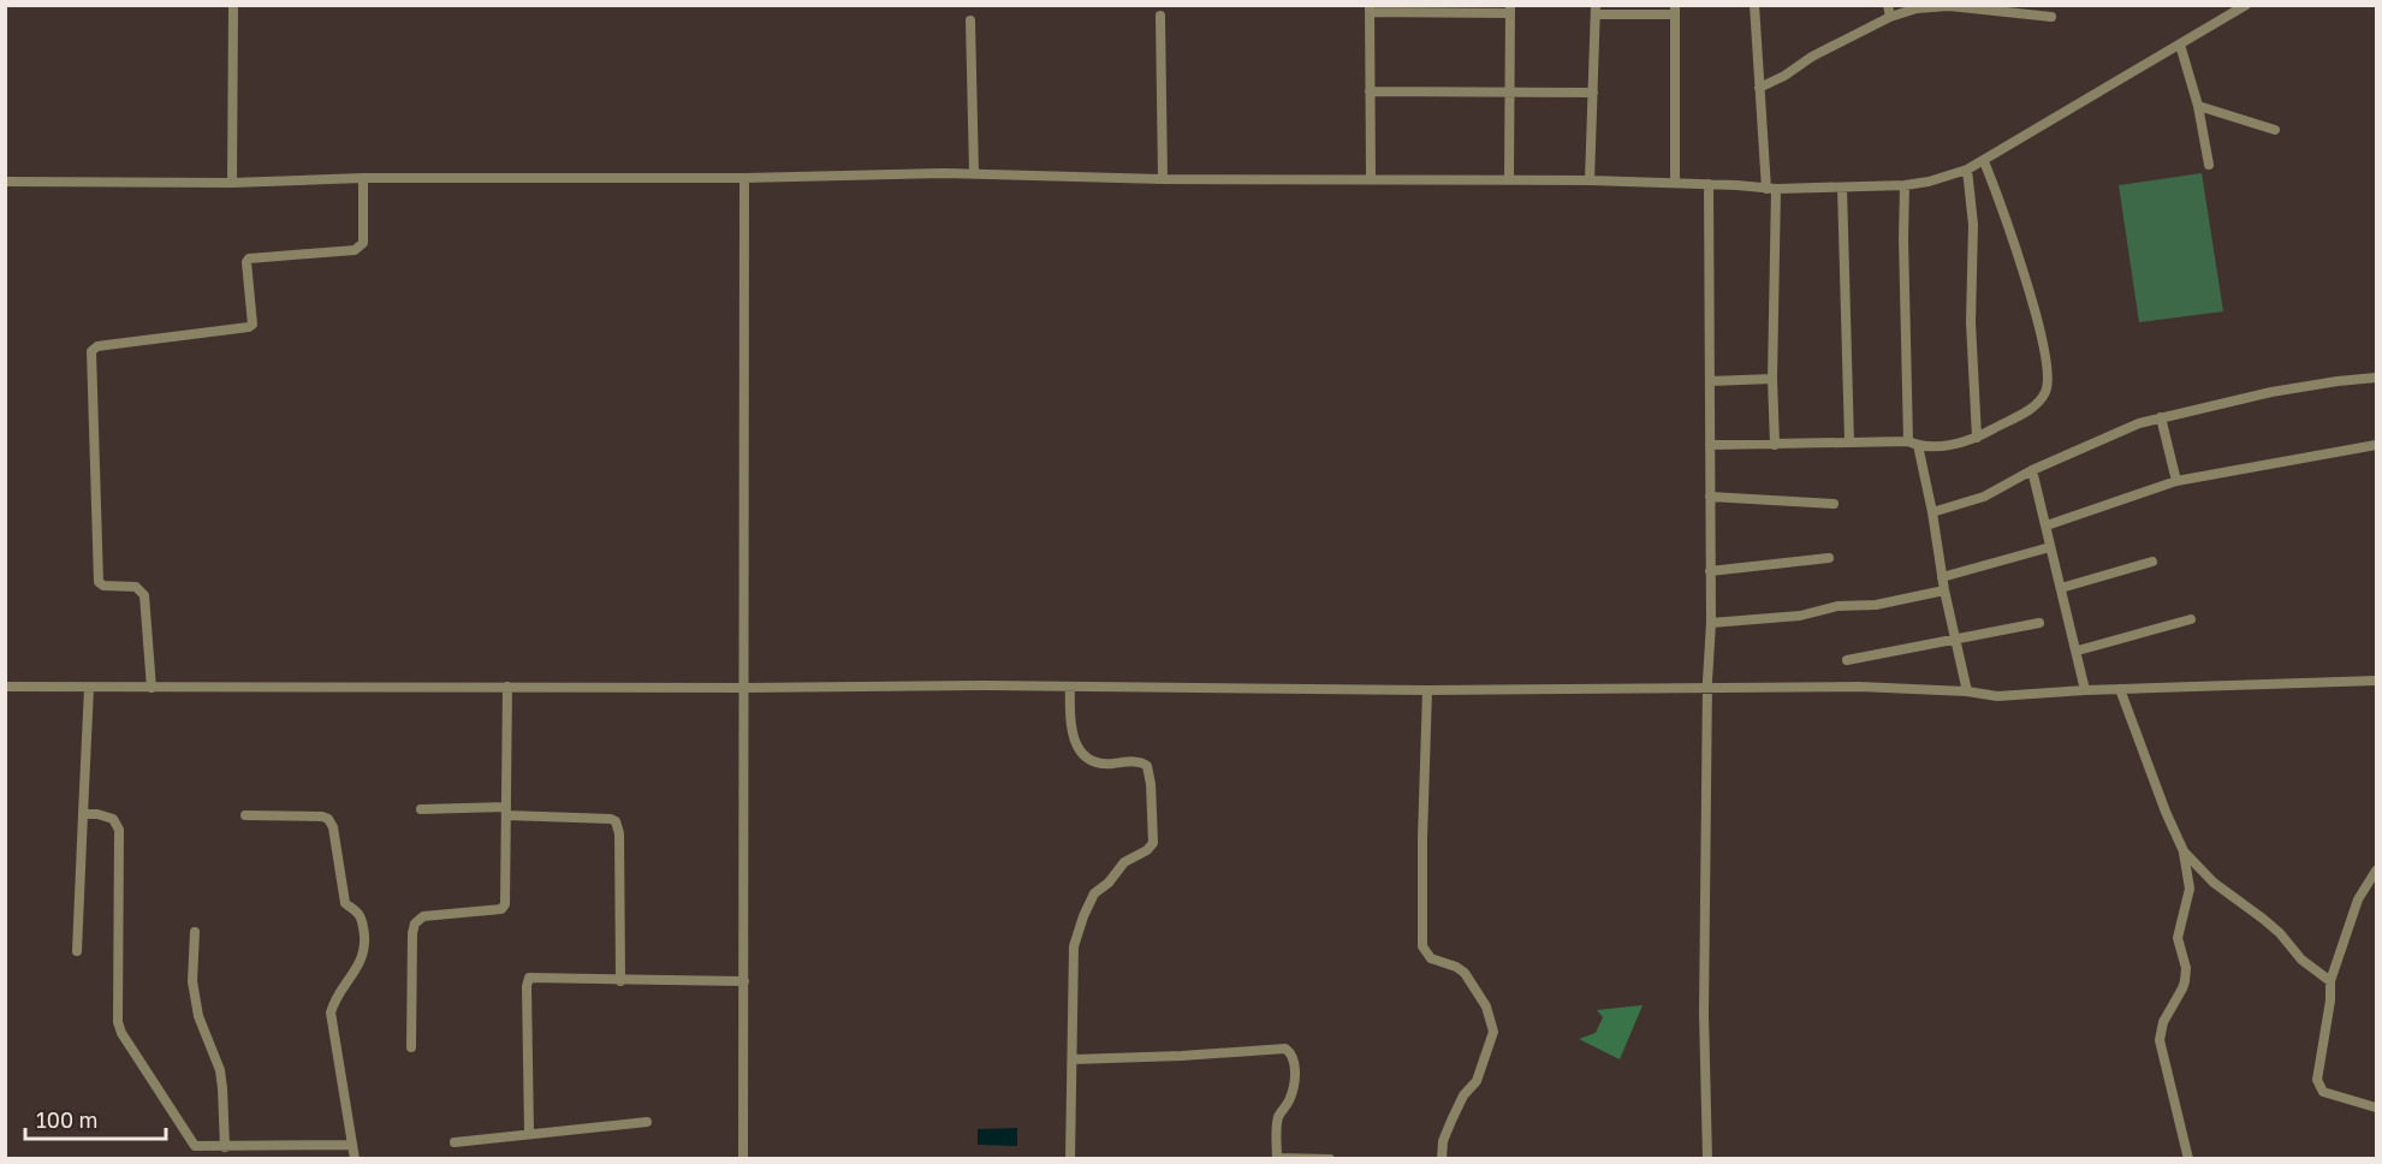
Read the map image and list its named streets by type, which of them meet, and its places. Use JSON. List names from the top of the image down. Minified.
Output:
{"scale_bar":"100 m"}
